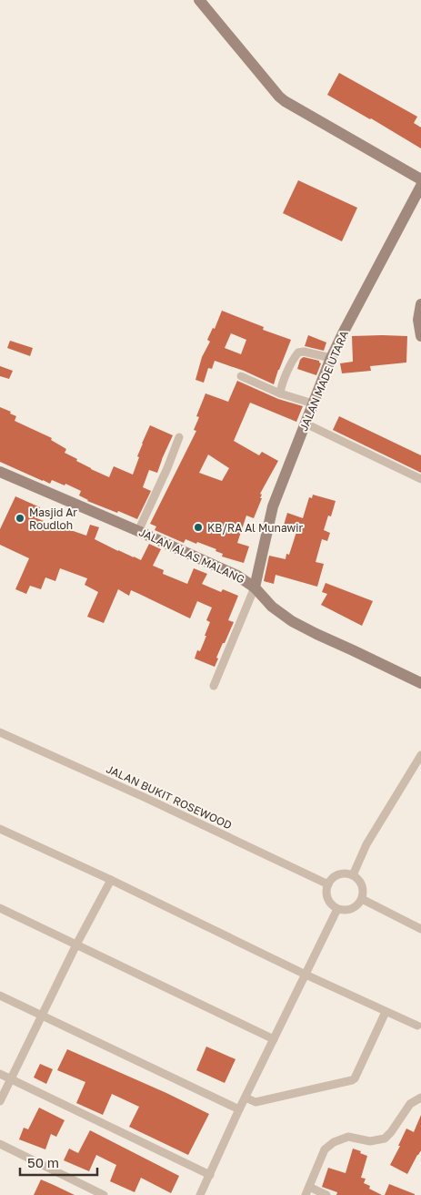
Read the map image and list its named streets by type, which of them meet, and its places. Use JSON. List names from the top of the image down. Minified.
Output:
{"streets":{"main road":["JALAN MADE UTARA","JALAN ALAS MALANG"],"street":["JALAN BUKIT ROSEWOOD"]},"crossings":[["JALAN MADE UTARA","JALAN ALAS MALANG"]],"places":["Masjid Ar Roudloh","KB/RA Al Munawir"],"scale_bar":"50 m"}
